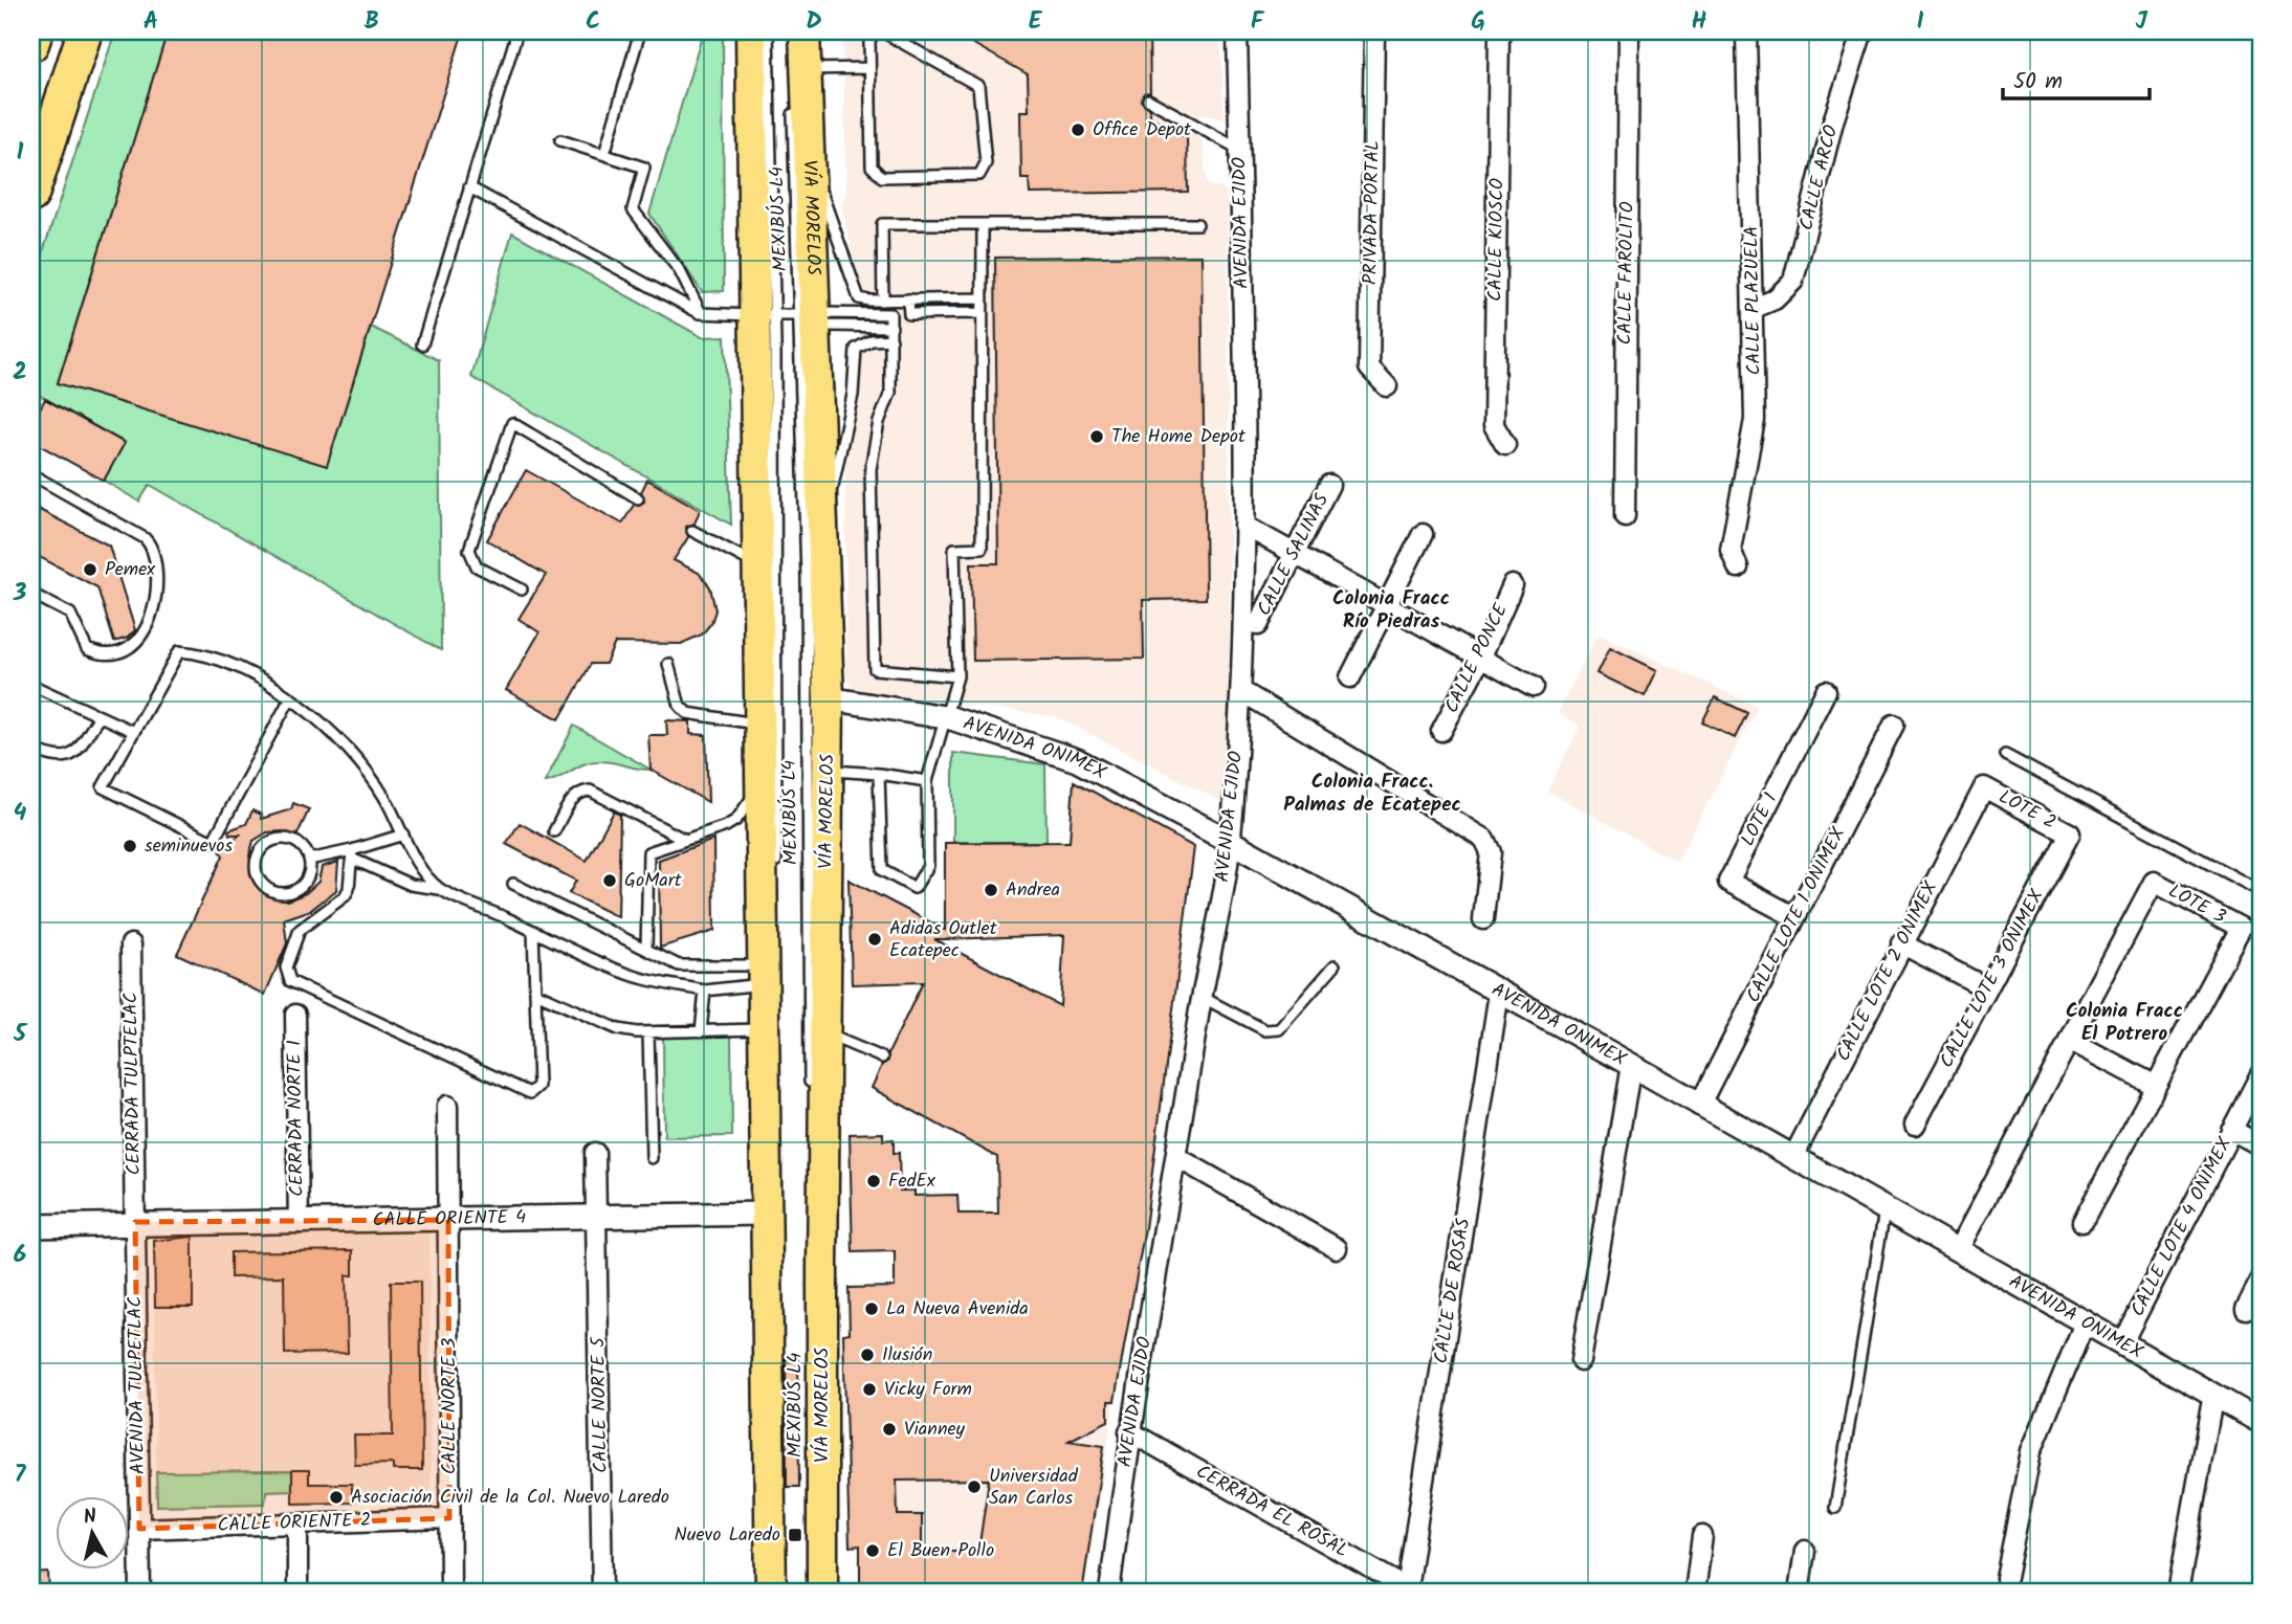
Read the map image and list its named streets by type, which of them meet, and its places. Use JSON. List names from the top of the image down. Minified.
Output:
{"streets":{"main road":["VÍA MORELOS"],"street":["CALLE ARCO","PRIVADA PORTAL","AVENIDA EJIDO","CALLE KIOSCO","CALLE FAROLITO","CALLE PLAZUELA","CALLE SALINAS","CALLE PONCE","AVENIDA ONIMEX","LOTE 2","LOTE 1","LOTE 3","CALLE LOTE 1 ONIMEX","CALLE LOTE 2 ONIMEX","CALLE LOTE 3 ONIMEX","CERRADA TULPTELAC","CERRADA NORTE 1","CALLE ORIENTE 4","CALLE LOTE 4 ONIMEX","CALLE DE ROSAS","AVENIDA TULPETLAC","CALLE NORTE 5","CALLE NORTE 3","CERRADA EL ROSAL","CALLE ORIENTE 2"],"lane":["MEXIBÚS L4"]},"crossings":[["CALLE ARCO","CALLE PLAZUELA"],["MEXIBÚS L4","VÍA MORELOS"],["VÍA MORELOS","AVENIDA ONIMEX"],["AVENIDA EJIDO","AVENIDA ONIMEX"],["AVENIDA EJIDO","CERRADA EL ROSAL"],["AVENIDA ONIMEX","LOTE 3"],["AVENIDA ONIMEX","CALLE LOTE 1 ONIMEX"],["AVENIDA ONIMEX","CALLE LOTE 2 ONIMEX"],["AVENIDA ONIMEX","CALLE LOTE 4 ONIMEX"],["AVENIDA ONIMEX","CALLE DE ROSAS"],["LOTE 2","CALLE LOTE 2 ONIMEX"],["LOTE 2","CALLE LOTE 3 ONIMEX"],["LOTE 1","CALLE LOTE 1 ONIMEX"],["CERRADA TULPTELAC","CALLE ORIENTE 4"],["CERRADA TULPTELAC","AVENIDA TULPETLAC"],["CERRADA NORTE 1","CALLE ORIENTE 4"],["CALLE ORIENTE 4","AVENIDA TULPETLAC"],["CALLE ORIENTE 4","CALLE NORTE 5"],["CALLE ORIENTE 4","CALLE NORTE 3"],["CALLE DE ROSAS","CERRADA EL ROSAL"],["AVENIDA TULPETLAC","CALLE ORIENTE 2"],["CALLE NORTE 3","CALLE ORIENTE 2"]],"districts":["Colonia Fracc Río Piedras","Colonia Fracc. Palmas de Ecatepec","Colonia Fracc El Potrero"],"places":{"other":["Office Depot","The Home Depot","Pemex","seminuevos","GoMart","Andrea","Adidas Outlet Ecatepec","FedEx","La Nueva Avenida","Ilusión","Vicky Form","Vianney","Universidad San Carlos","Asociación Civil de la Col. Nuevo Laredo","El Buen Pollo"],"transit":["Nuevo Laredo"]},"scale_bar":"50 m","north":"top","grid":{"columns":["A","B","C","D","E","F","G","H","I","J"],"rows":["1","2","3","4","5","6","7"]}}
